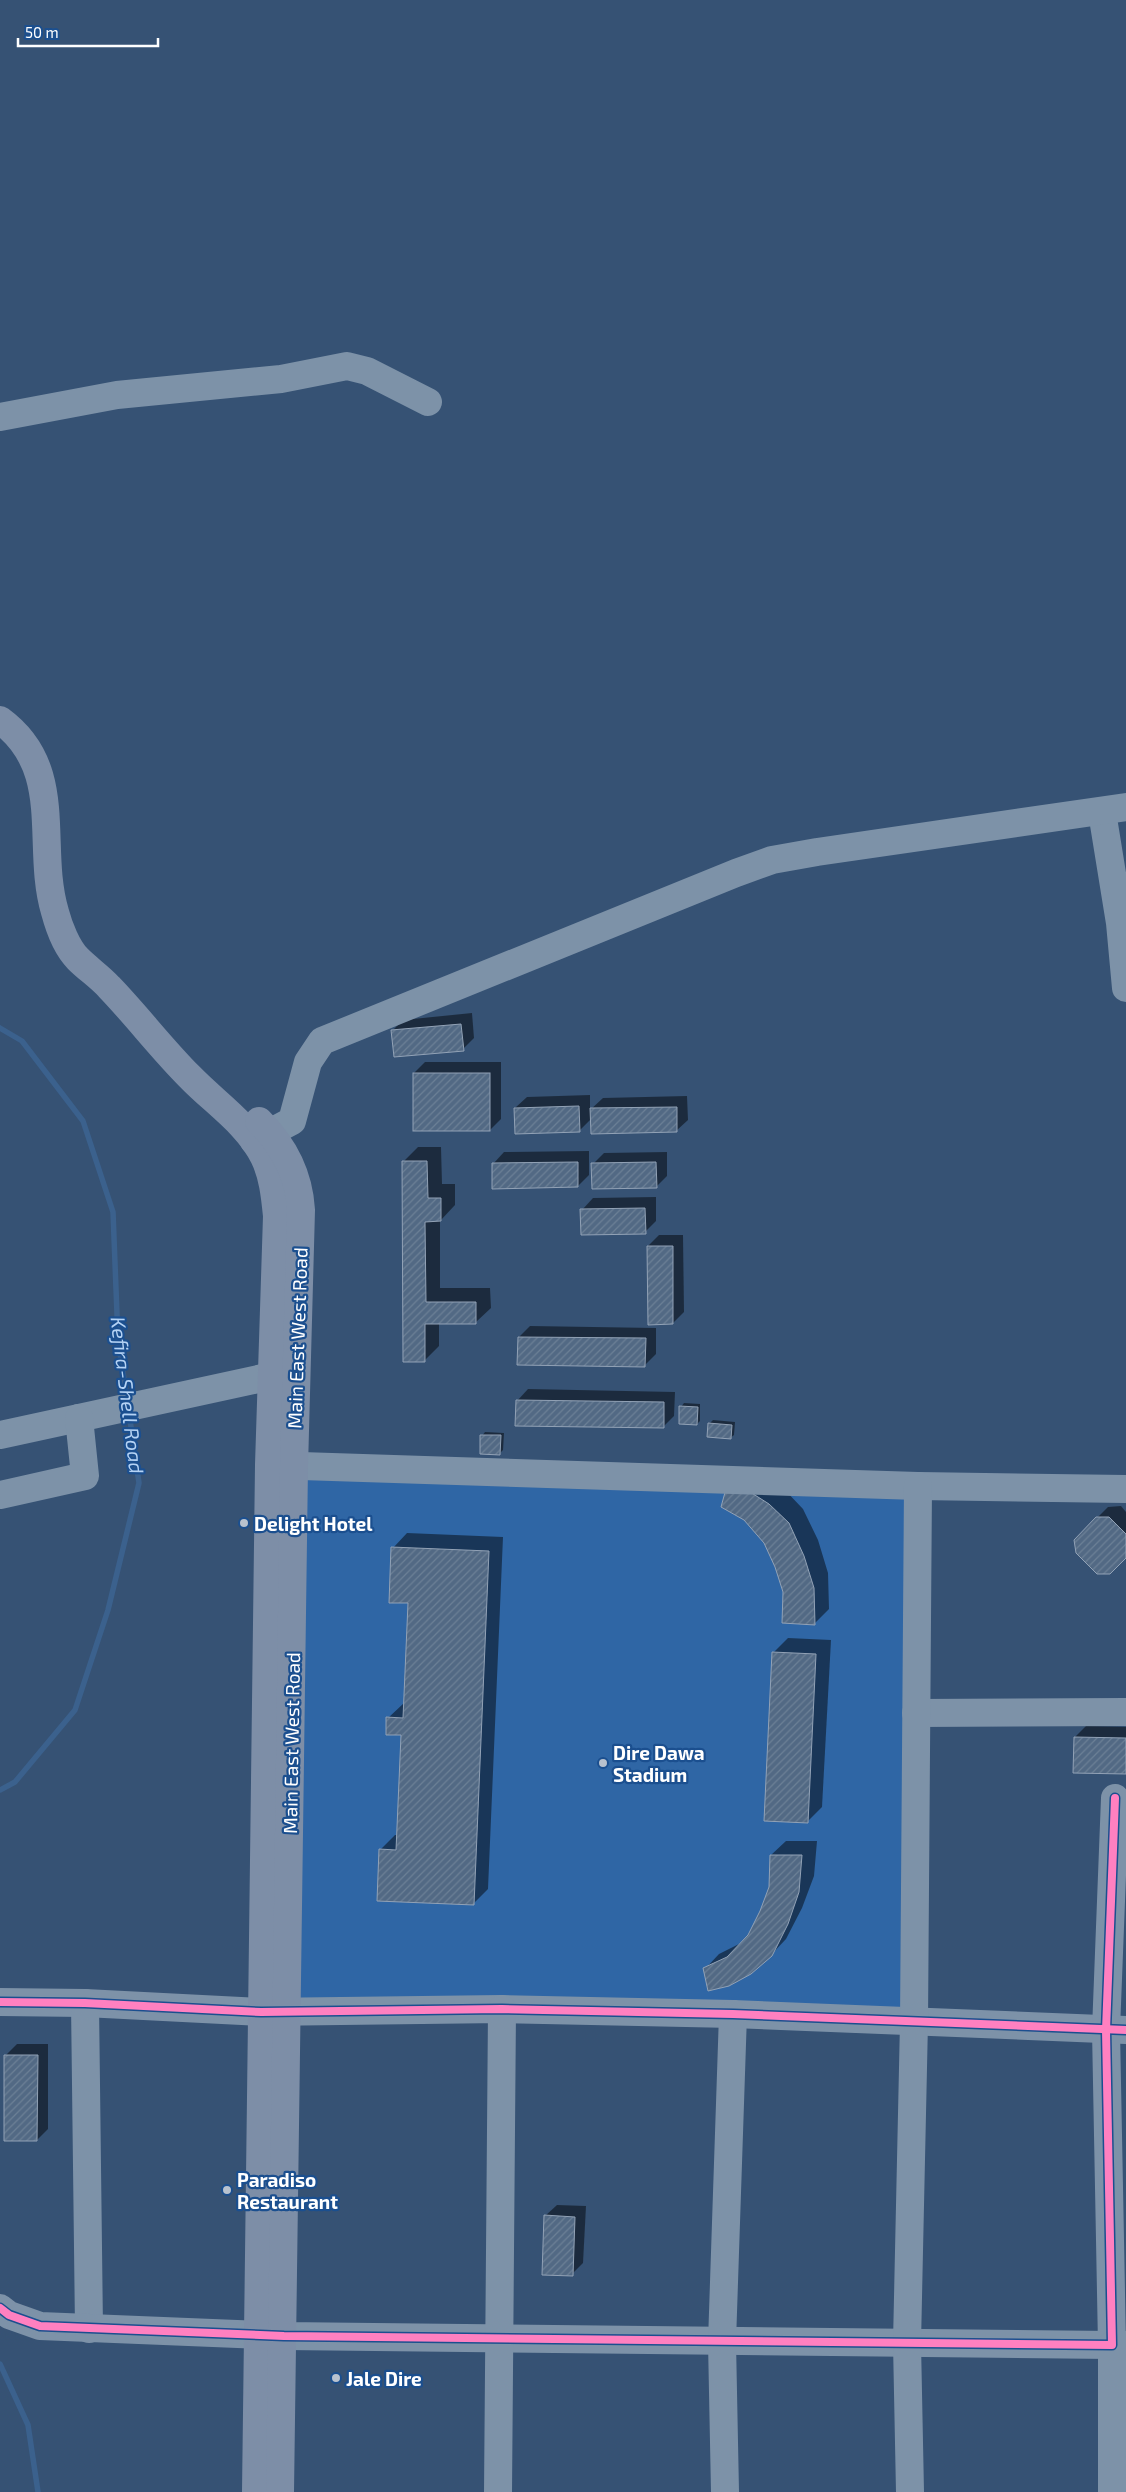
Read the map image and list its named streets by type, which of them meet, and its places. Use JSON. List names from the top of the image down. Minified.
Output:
{"streets":{"main road":["Main East West Road"]},"water":["Kefira-Shell Road"],"places":["Delight Hotel","Dire Dawa Stadium","Paradiso Restaurant","Jale Dire"],"scale_bar":"50 m"}
